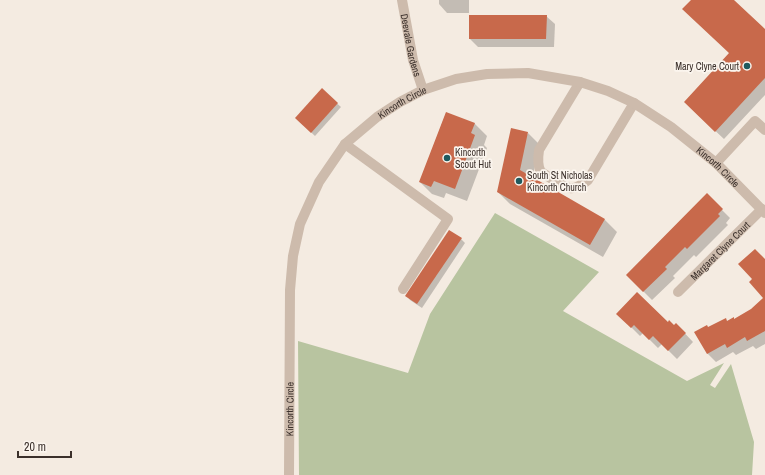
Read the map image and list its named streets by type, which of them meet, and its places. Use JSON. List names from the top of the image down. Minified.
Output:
{"streets":{"street":["Deevale Gardens","Kincorth Circle","Margaret Clyne Court"]},"crossings":[["Deevale Gardens","Kincorth Circle"],["Kincorth Circle","Margaret Clyne Court"]],"places":["Mary Clyne Court","Kincorth Scout Hut","South St Nicholas Kincorth Church"],"scale_bar":"20 m"}
